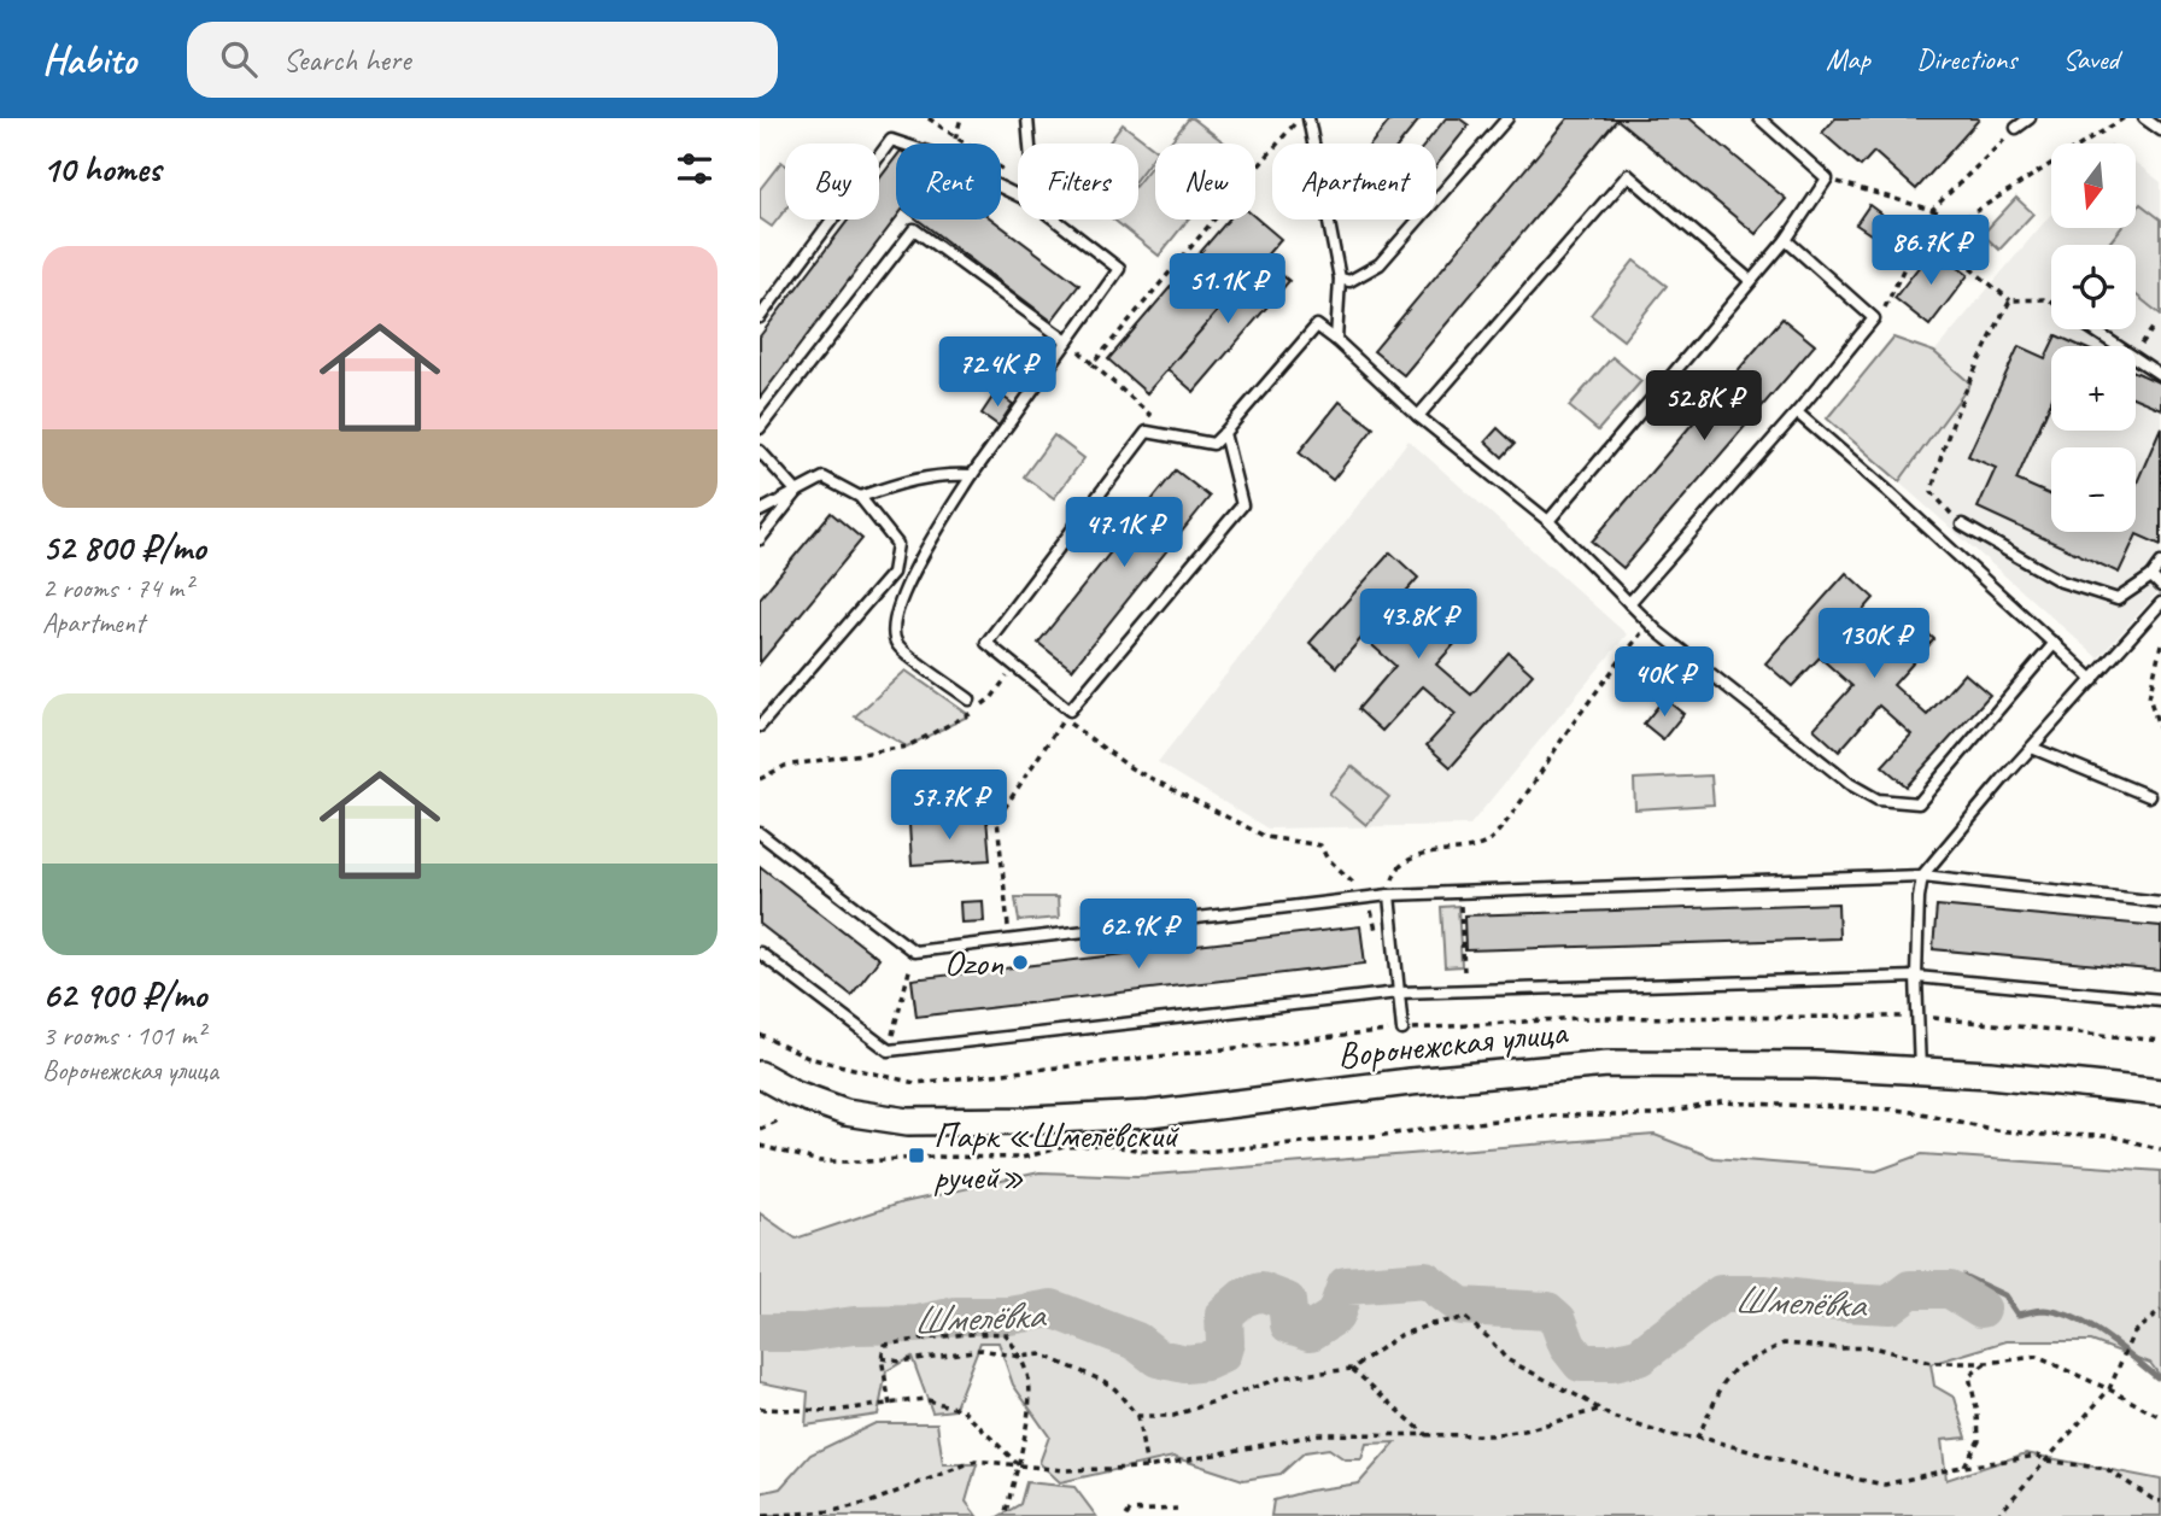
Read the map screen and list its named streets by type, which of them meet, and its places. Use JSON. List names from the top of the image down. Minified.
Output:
{"streets":{"street":["Воронежская улица"]},"water":["Шмелёвка"],"places":{"other":["Ozon"],"transit":["Парк «Шмелёвский ручей»"]},"north":"bottom","page":{"header":"Habito","search":"Search here","nav":["Map","Directions","Saved"],"heading":"10 homes","map_buttons":["+","−"],"chip":["Buy","Rent","Filters","New","Apartment"],"price":["86.7K ₽","51.1K ₽","72.4K ₽","52.8K ₽","47.1K ₽","43.8K ₽","130K ₽","40K ₽","57.7K ₽","62.9K ₽"],"list":[{"name":"52 800 ₽/mo","note":"2 rooms · 74 m² · Apartment"},{"name":"62 900 ₽/mo","note":"3 rooms · 101 m² · Воронежская улица"}]}}
